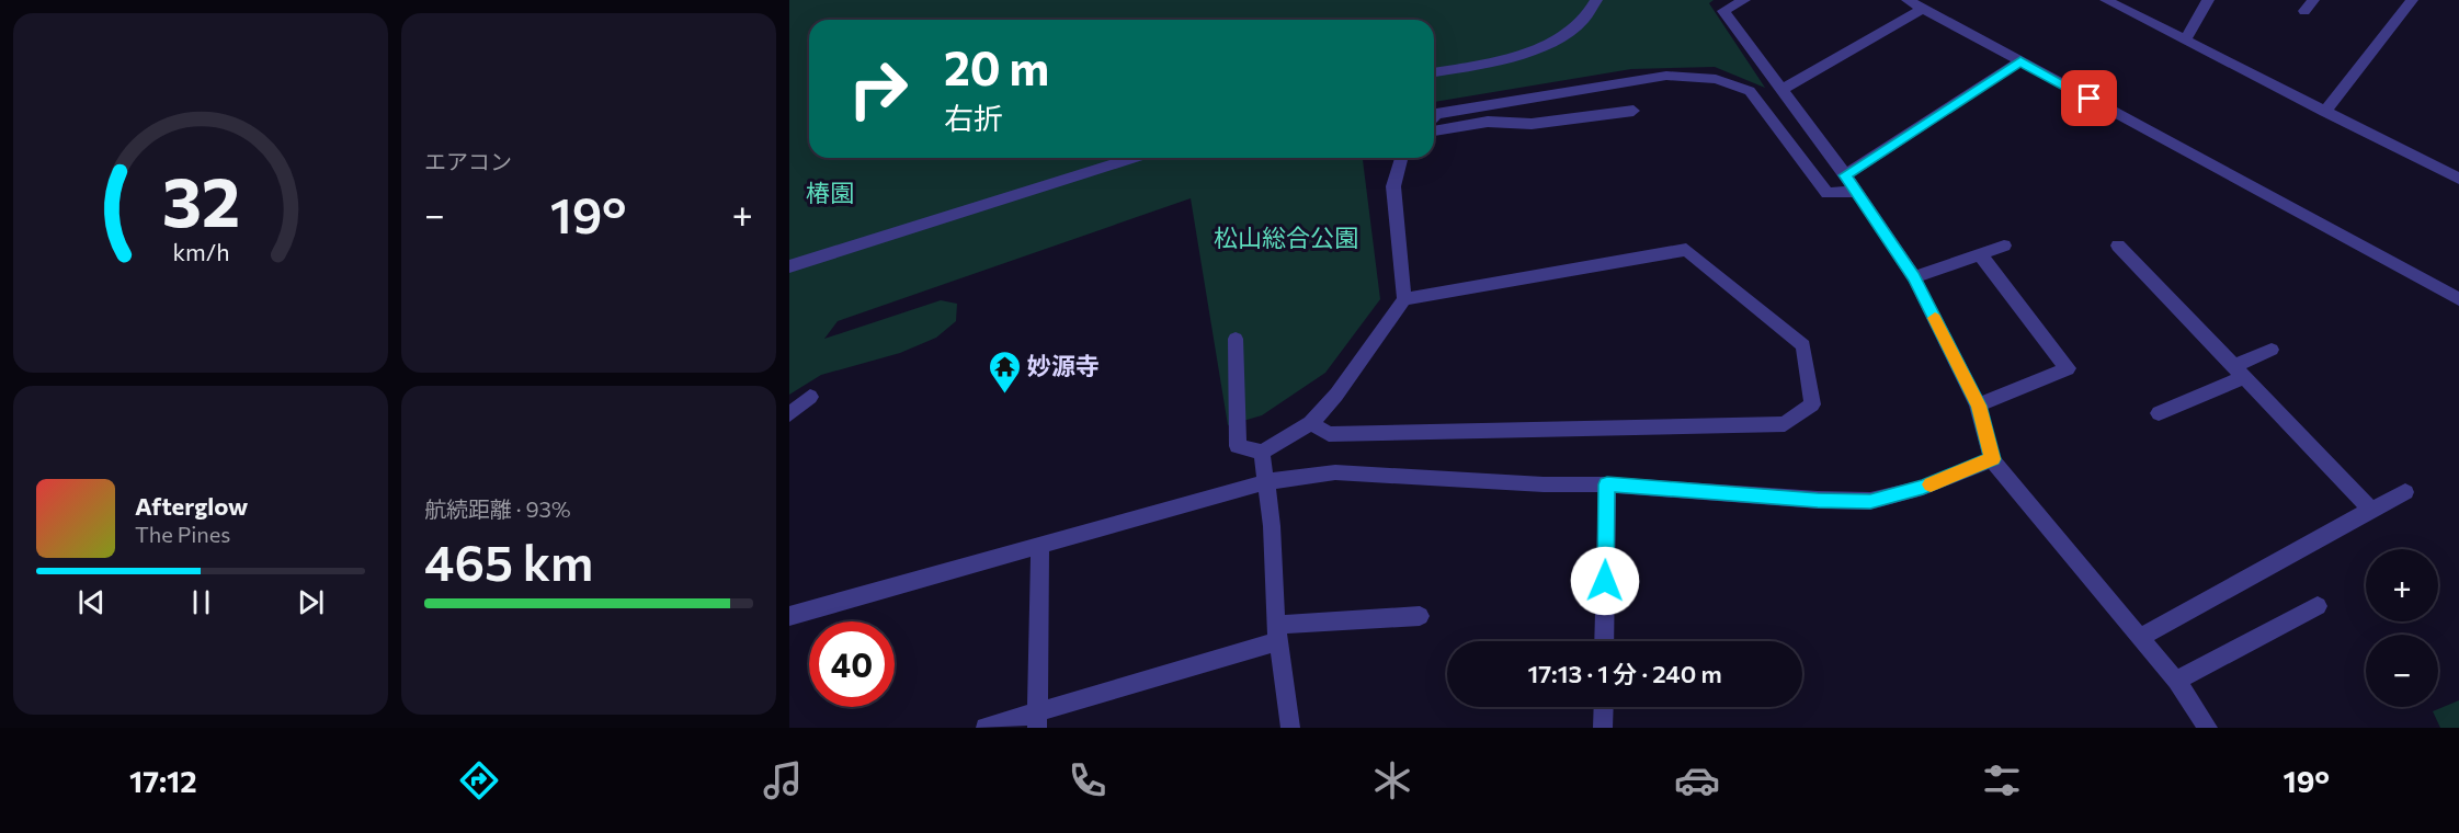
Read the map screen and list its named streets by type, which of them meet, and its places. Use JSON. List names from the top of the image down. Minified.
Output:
{"parks":["椿園","松山総合公園"],"places":{"temple":["妙源寺"]},"page":{"tile":["エアコン",["航続距離 · 93%","465 km"]],"turn":["20 m","右折"],"heat":["−","19°","+"],"song":["Afterglow","The Pines"],"map_buttons":["+","−"],"limit":"40","trip":"17:13 · 1 分 · 240 m","tabs":["17:12","19°"],"gauge":["32","km/h"]}}
